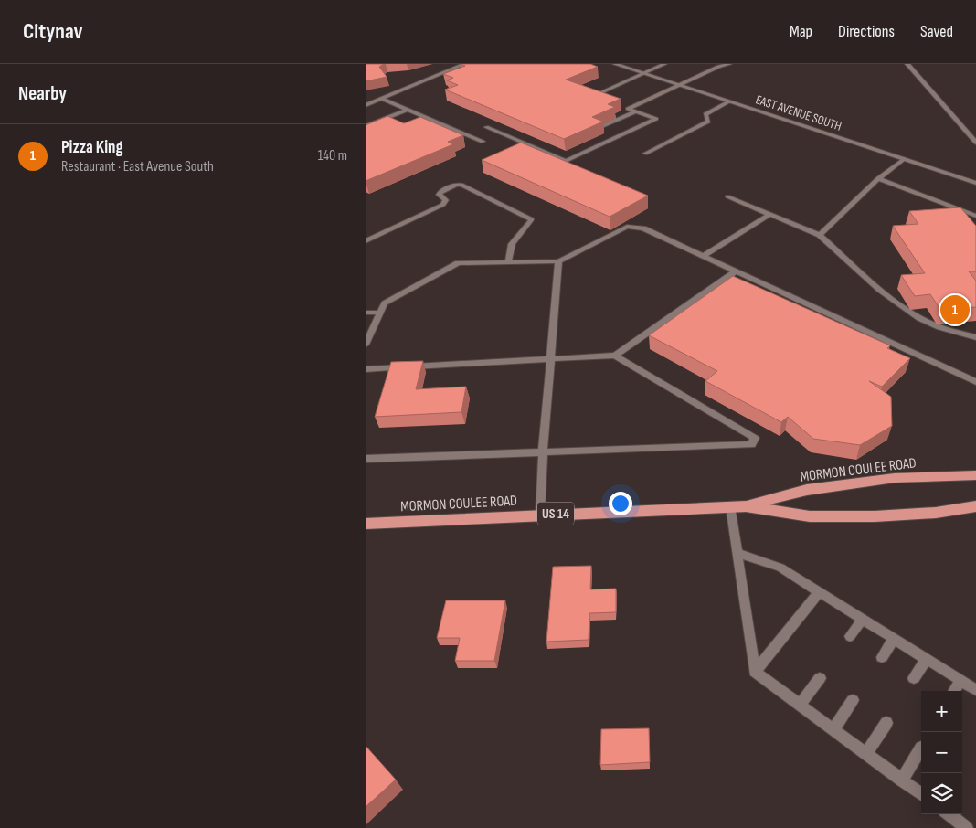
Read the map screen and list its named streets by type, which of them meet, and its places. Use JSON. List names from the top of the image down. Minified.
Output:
{"streets":{"highway":["MORMON COULEE ROAD","US 14"],"street":["EAST AVENUE SOUTH"]},"page":{"header":"Citynav","nav":["Map","Directions","Saved"],"heading":"Nearby","list":[{"mark":"1","name":"Pizza King","note":"Restaurant · East Avenue South","value":"140 m"}],"pins":"1","map_buttons":["+","−"]}}
